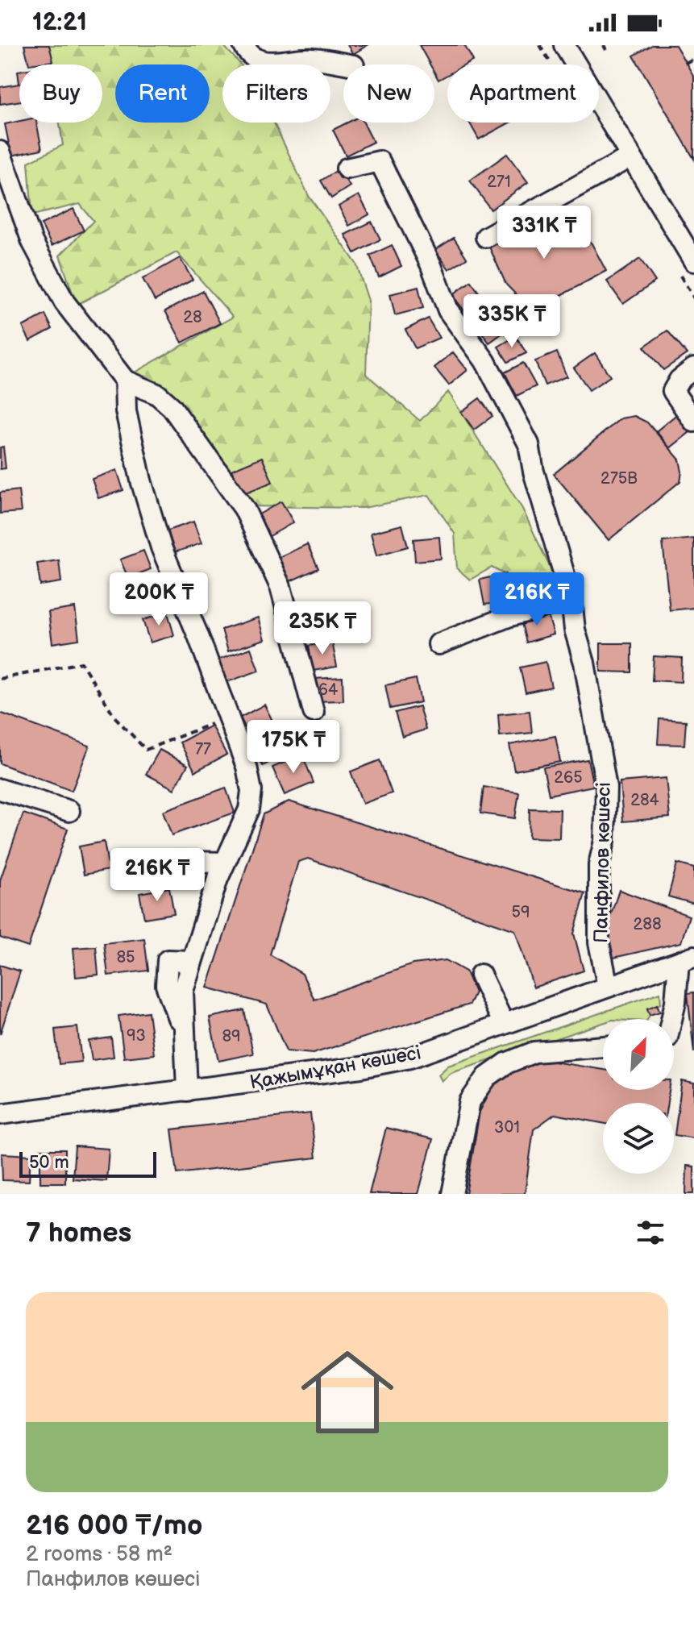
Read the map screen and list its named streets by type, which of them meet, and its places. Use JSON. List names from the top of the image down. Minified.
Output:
{"streets":{"street":["Панфилов көшесі","Қажымұқан көшесі"]},"crossings":[["Панфилов көшесі","Қажымұқан көшесі"]],"house_numbers":["271","28","275В","64","77","265","284","59","288","85","93","89","301"],"scale_bar":"50 m","north":"top right","page":{"status":"12:21","chip":["Buy","Rent","Filters","New","Apartment"],"price":["331K ₸","335K ₸","200K ₸","216K ₸","235K ₸","175K ₸","216K ₸"],"scale":"50 m","heading":"7 homes","list":[{"name":"216 000 ₸/mo","note":"2 rooms · 58 m² · Панфилов көшесі"}]}}
